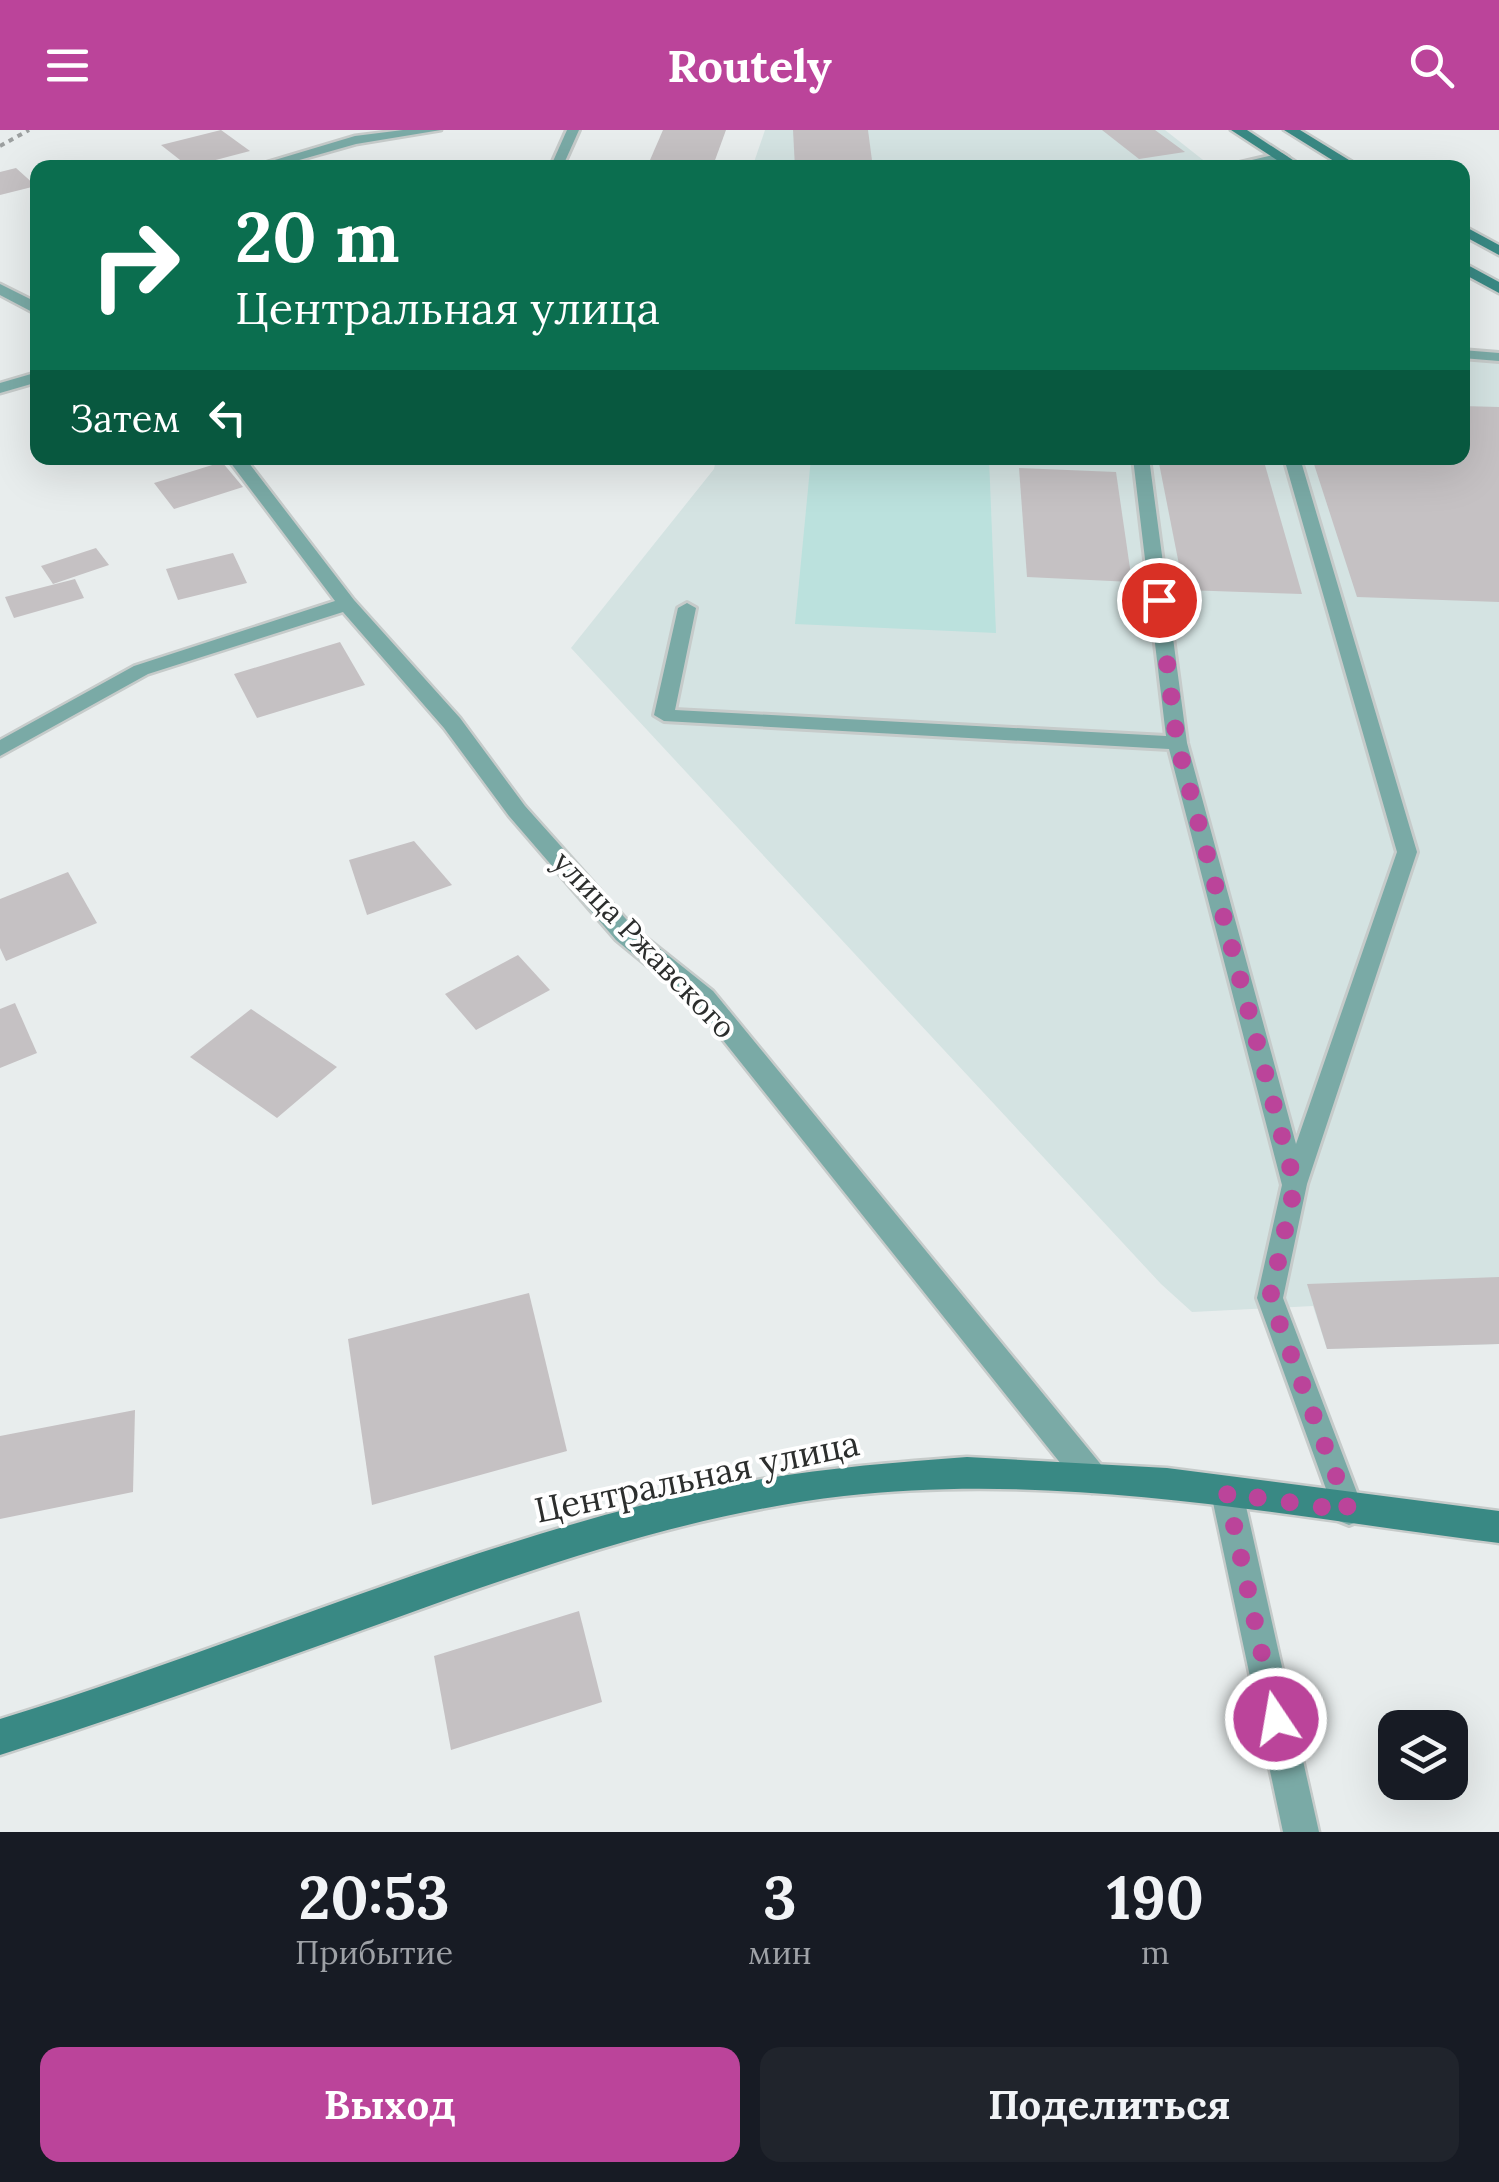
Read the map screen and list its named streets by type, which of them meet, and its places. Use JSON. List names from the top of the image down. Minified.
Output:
{"streets":{"street":["улица Ржавского","Центральная улица"]},"crossings":[["улица Ржавского","Центральная улица"]],"page":{"header":"Routely","turn":["20 m","Центральная улица"],"then":"Затем","eta":["20:53","Прибытие","3","мин","190","m"],"buttons":["Выход","Поделиться"]}}
